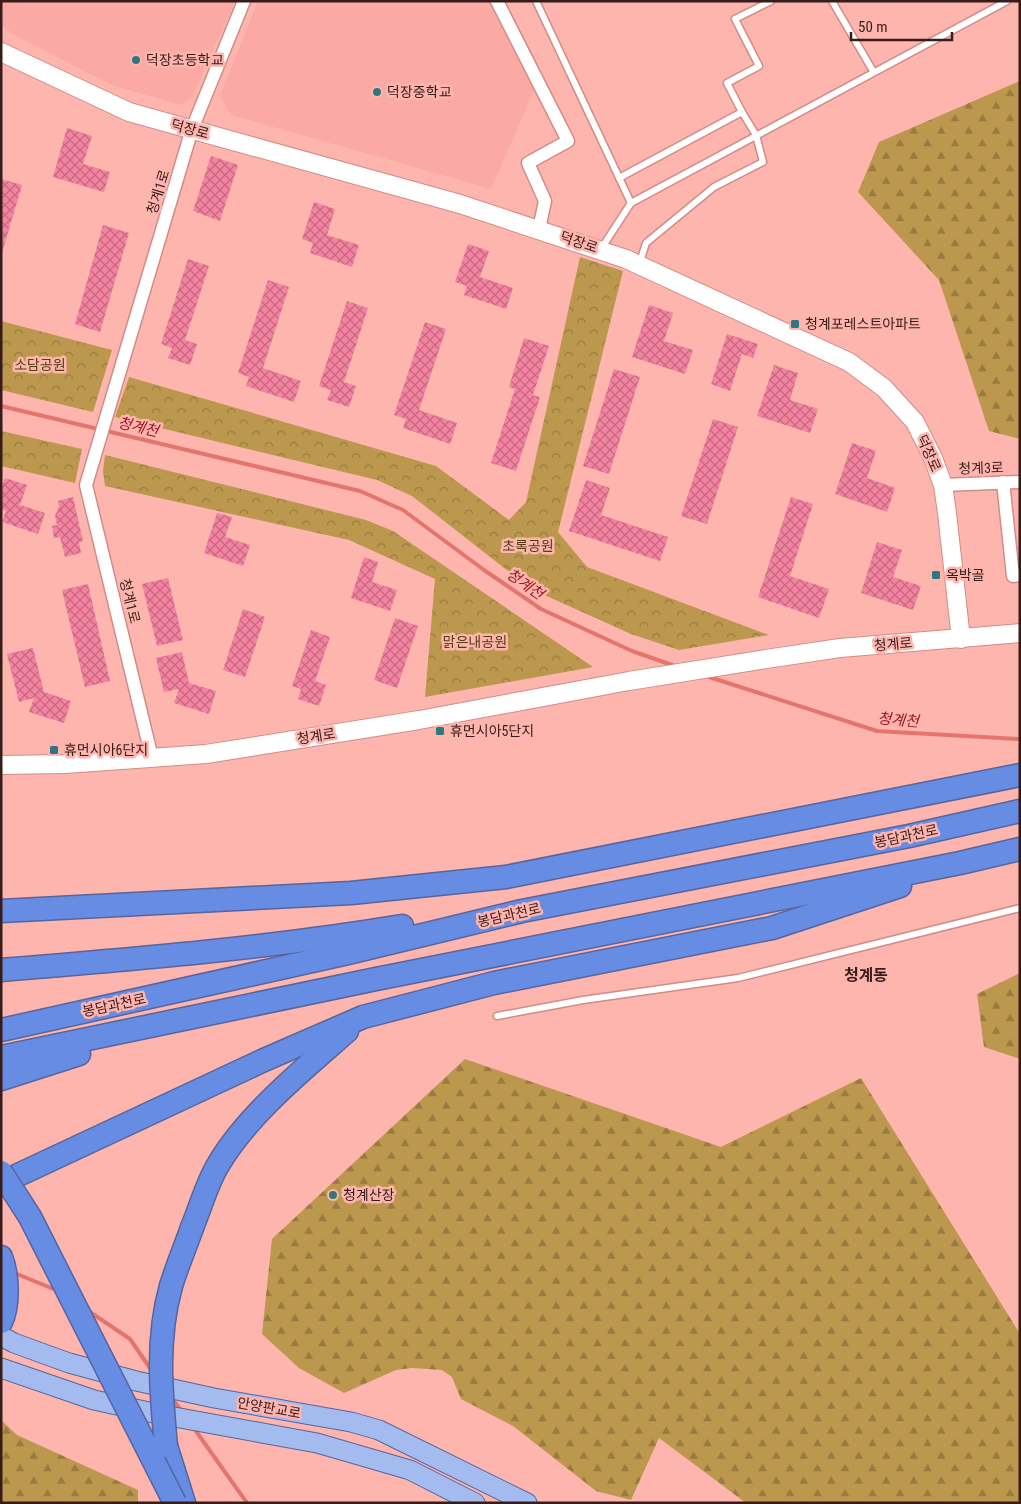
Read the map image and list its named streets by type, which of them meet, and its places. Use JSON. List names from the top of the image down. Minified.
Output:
{"streets":{"highway":["봉담과천로"],"main road":["안양판교로"],"street":["덕장로","청계1로","청계3로","청계로"]},"crossings":[["덕장로","청계1로"],["덕장로","청계3로"],["덕장로","청계로"],["청계1로","청계로"]],"districts":["청계동"],"water":["청계천"],"parks":["소담공원","초록공원","맑은내공원"],"places":{"other":["덕장초등학교","덕장중학교","청계산장"],"transit":["청계포레스트아파트","옥박골","휴먼시아5단지","휴먼시아6단지"]},"scale_bar":"50 m"}
